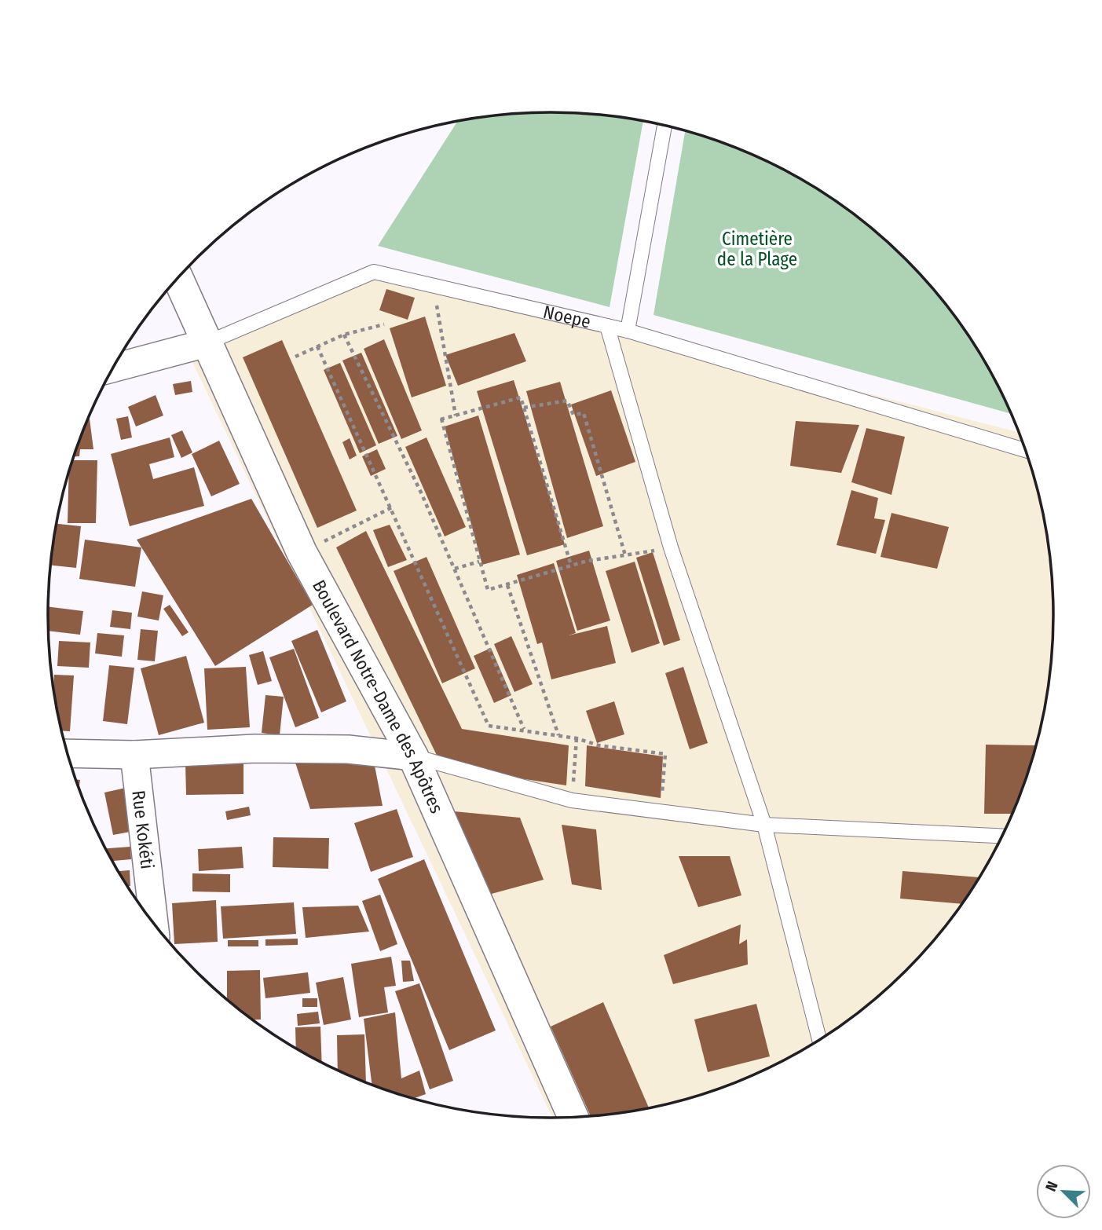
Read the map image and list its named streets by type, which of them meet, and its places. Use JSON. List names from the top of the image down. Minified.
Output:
{"streets":{"street":["Noepe","Boulevard Notre-Dame des Apôtres","Rue Kokéti"]},"crossings":[["Noepe","Boulevard Notre-Dame des Apôtres"]],"parks":["Cimetière de la Plage"],"north":"top left"}
